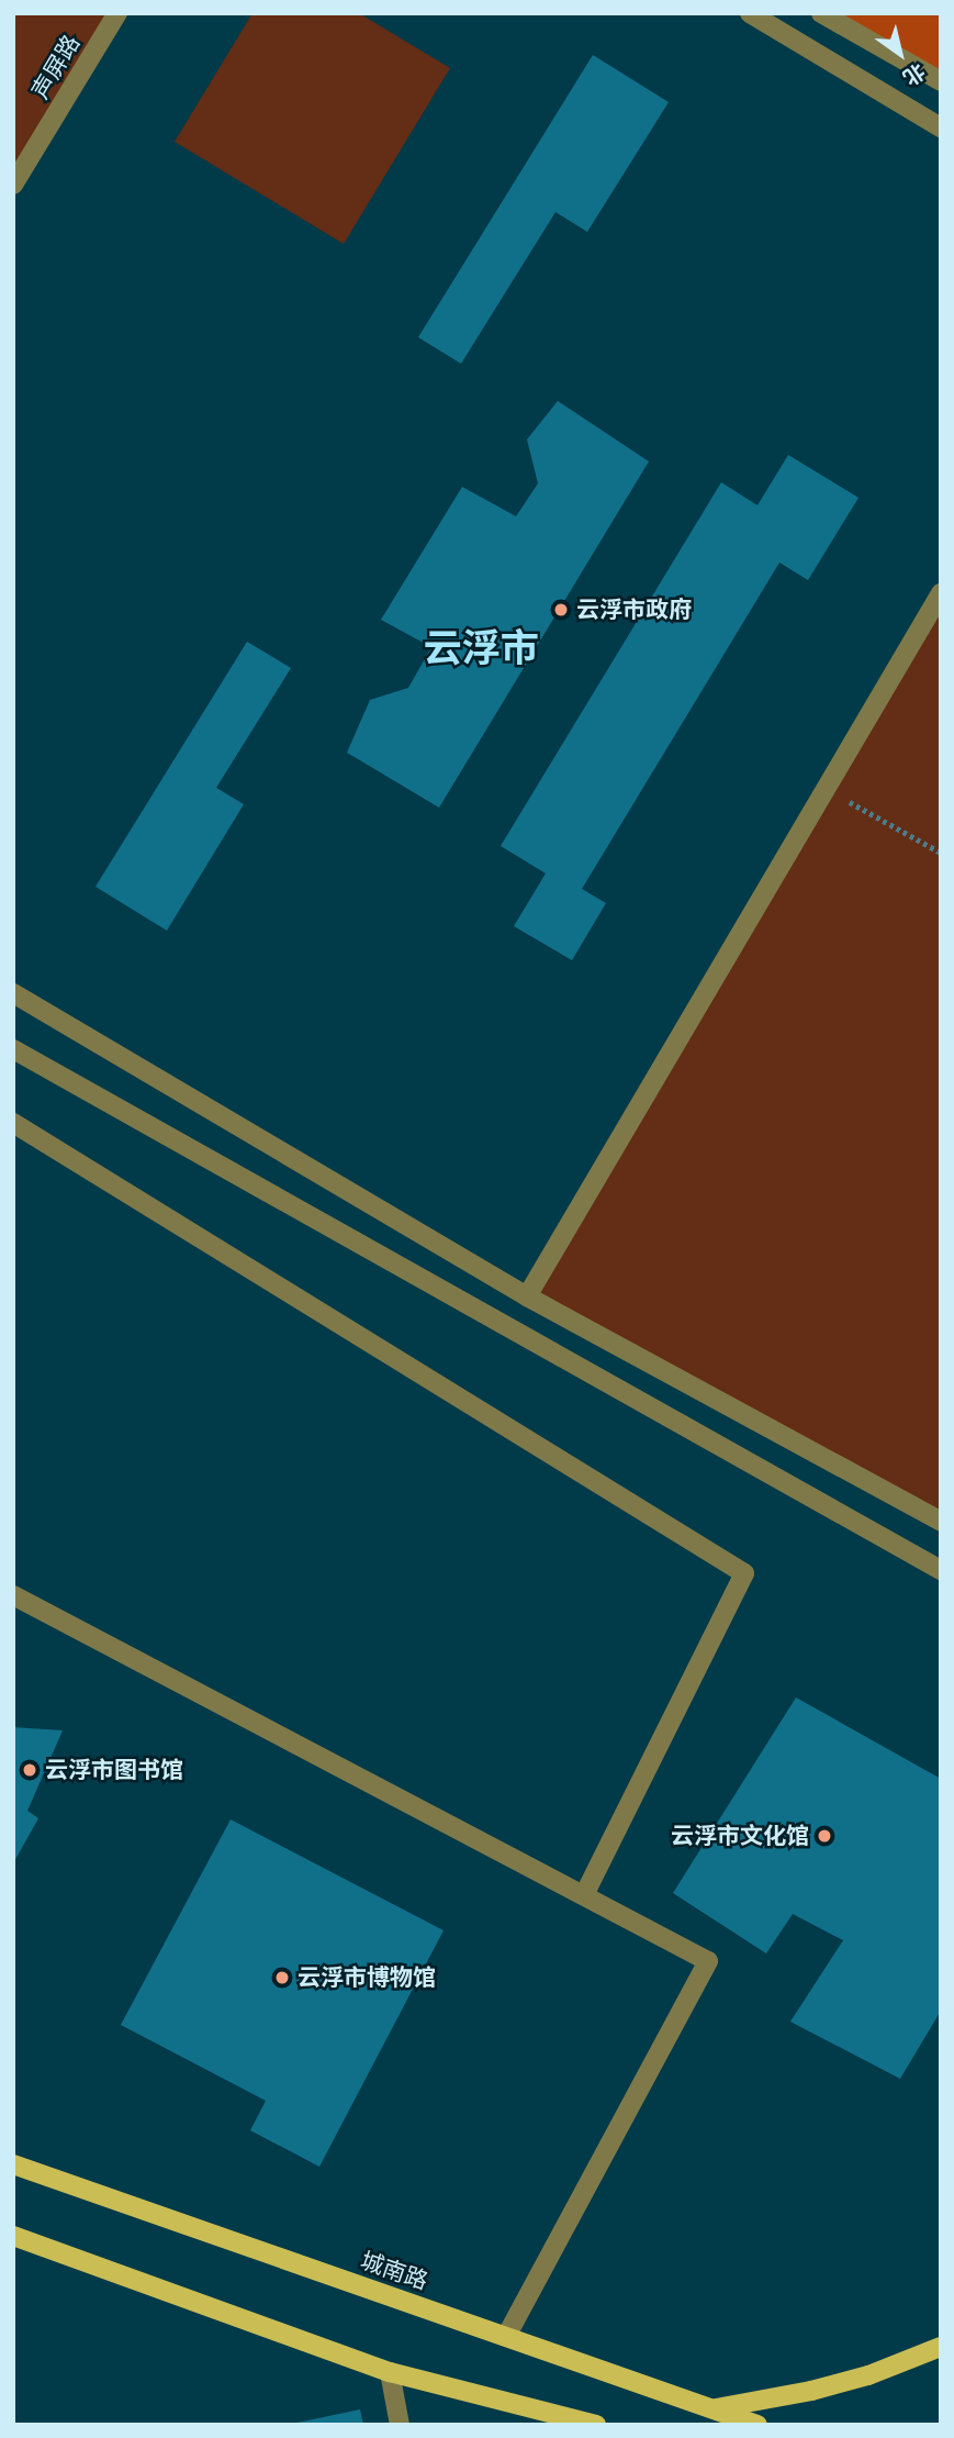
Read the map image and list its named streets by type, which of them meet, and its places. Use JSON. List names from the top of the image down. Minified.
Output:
{"streets":{"main road":["城南路"],"street":["声屏路"]},"districts":["云浮市"],"places":["云浮市政府","云浮市图书馆","云浮市文化馆","云浮市博物馆"],"north":"bottom right"}
